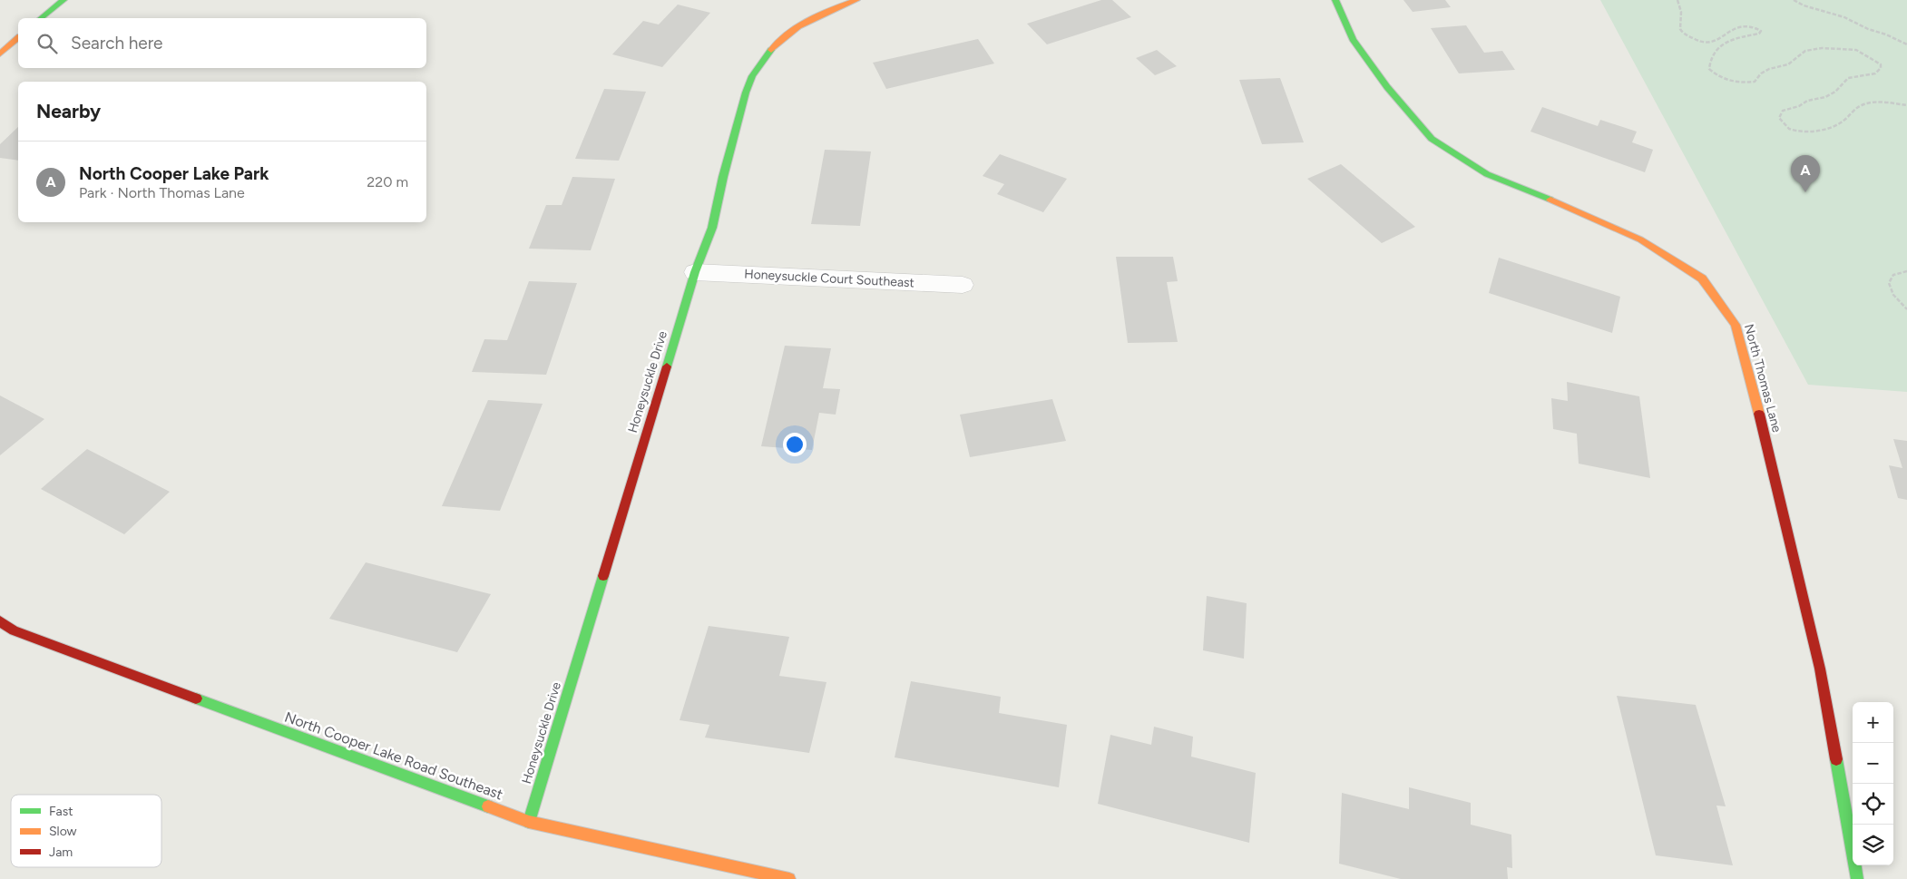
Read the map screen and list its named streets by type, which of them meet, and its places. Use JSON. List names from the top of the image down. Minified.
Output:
{"streets":{"street":["Honeysuckle Court Southeast","North Thomas Lane","Honeysuckle Drive","North Cooper Lake Road Southeast"]},"crossings":[["Honeysuckle Court Southeast","Honeysuckle Drive"],["Honeysuckle Drive","North Cooper Lake Road Southeast"]],"legend":["Fast","Slow","Jam"],"page":{"search":"Search here","heading":"Nearby","list":[{"mark":"A","name":"North Cooper Lake Park","note":"Park · North Thomas Lane","value":"220 m"}],"pins":"A","map_buttons":["+","−"]}}
